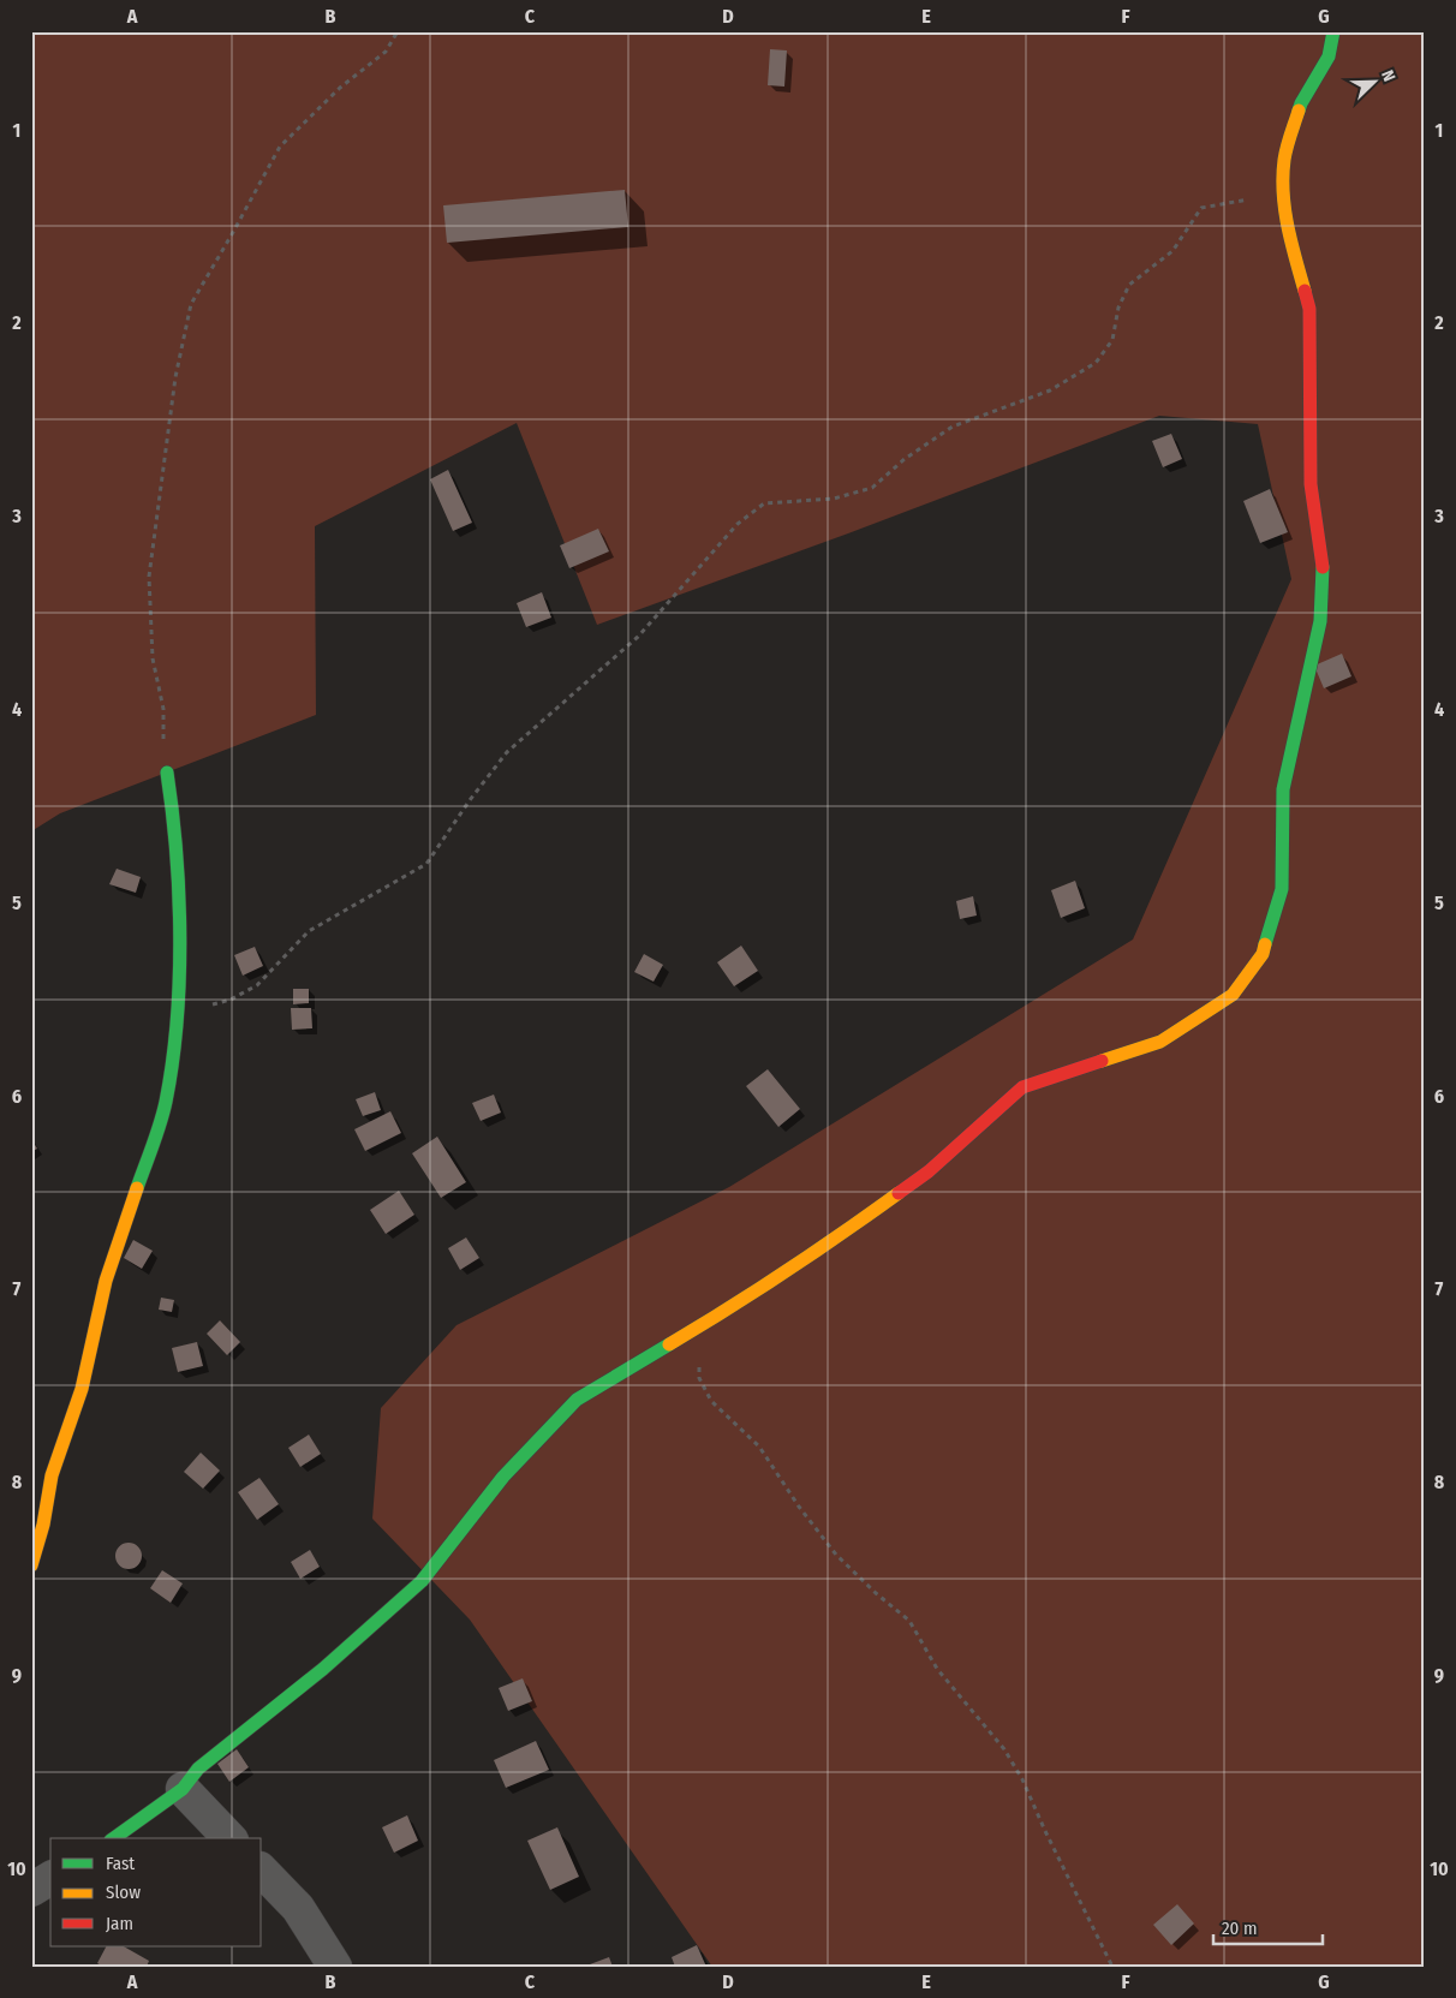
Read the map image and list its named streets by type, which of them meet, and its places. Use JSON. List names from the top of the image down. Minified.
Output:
{"legend":["Fast","Slow","Jam"],"scale_bar":"20 m","north":"top right","grid":{"columns":["A","B","C","D","E","F","G"],"rows":["1","2","3","4","5","6","7","8","9","10"]}}
